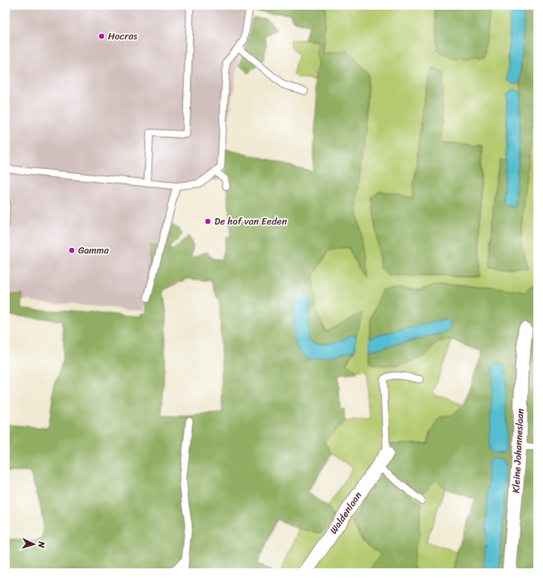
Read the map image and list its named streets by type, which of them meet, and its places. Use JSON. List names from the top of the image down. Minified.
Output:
{"streets":{"street":["Kleine Johanneslaan","Waldenlaan"]},"places":["Hocras","De hof van Eeden","Gamma"],"north":"right"}
